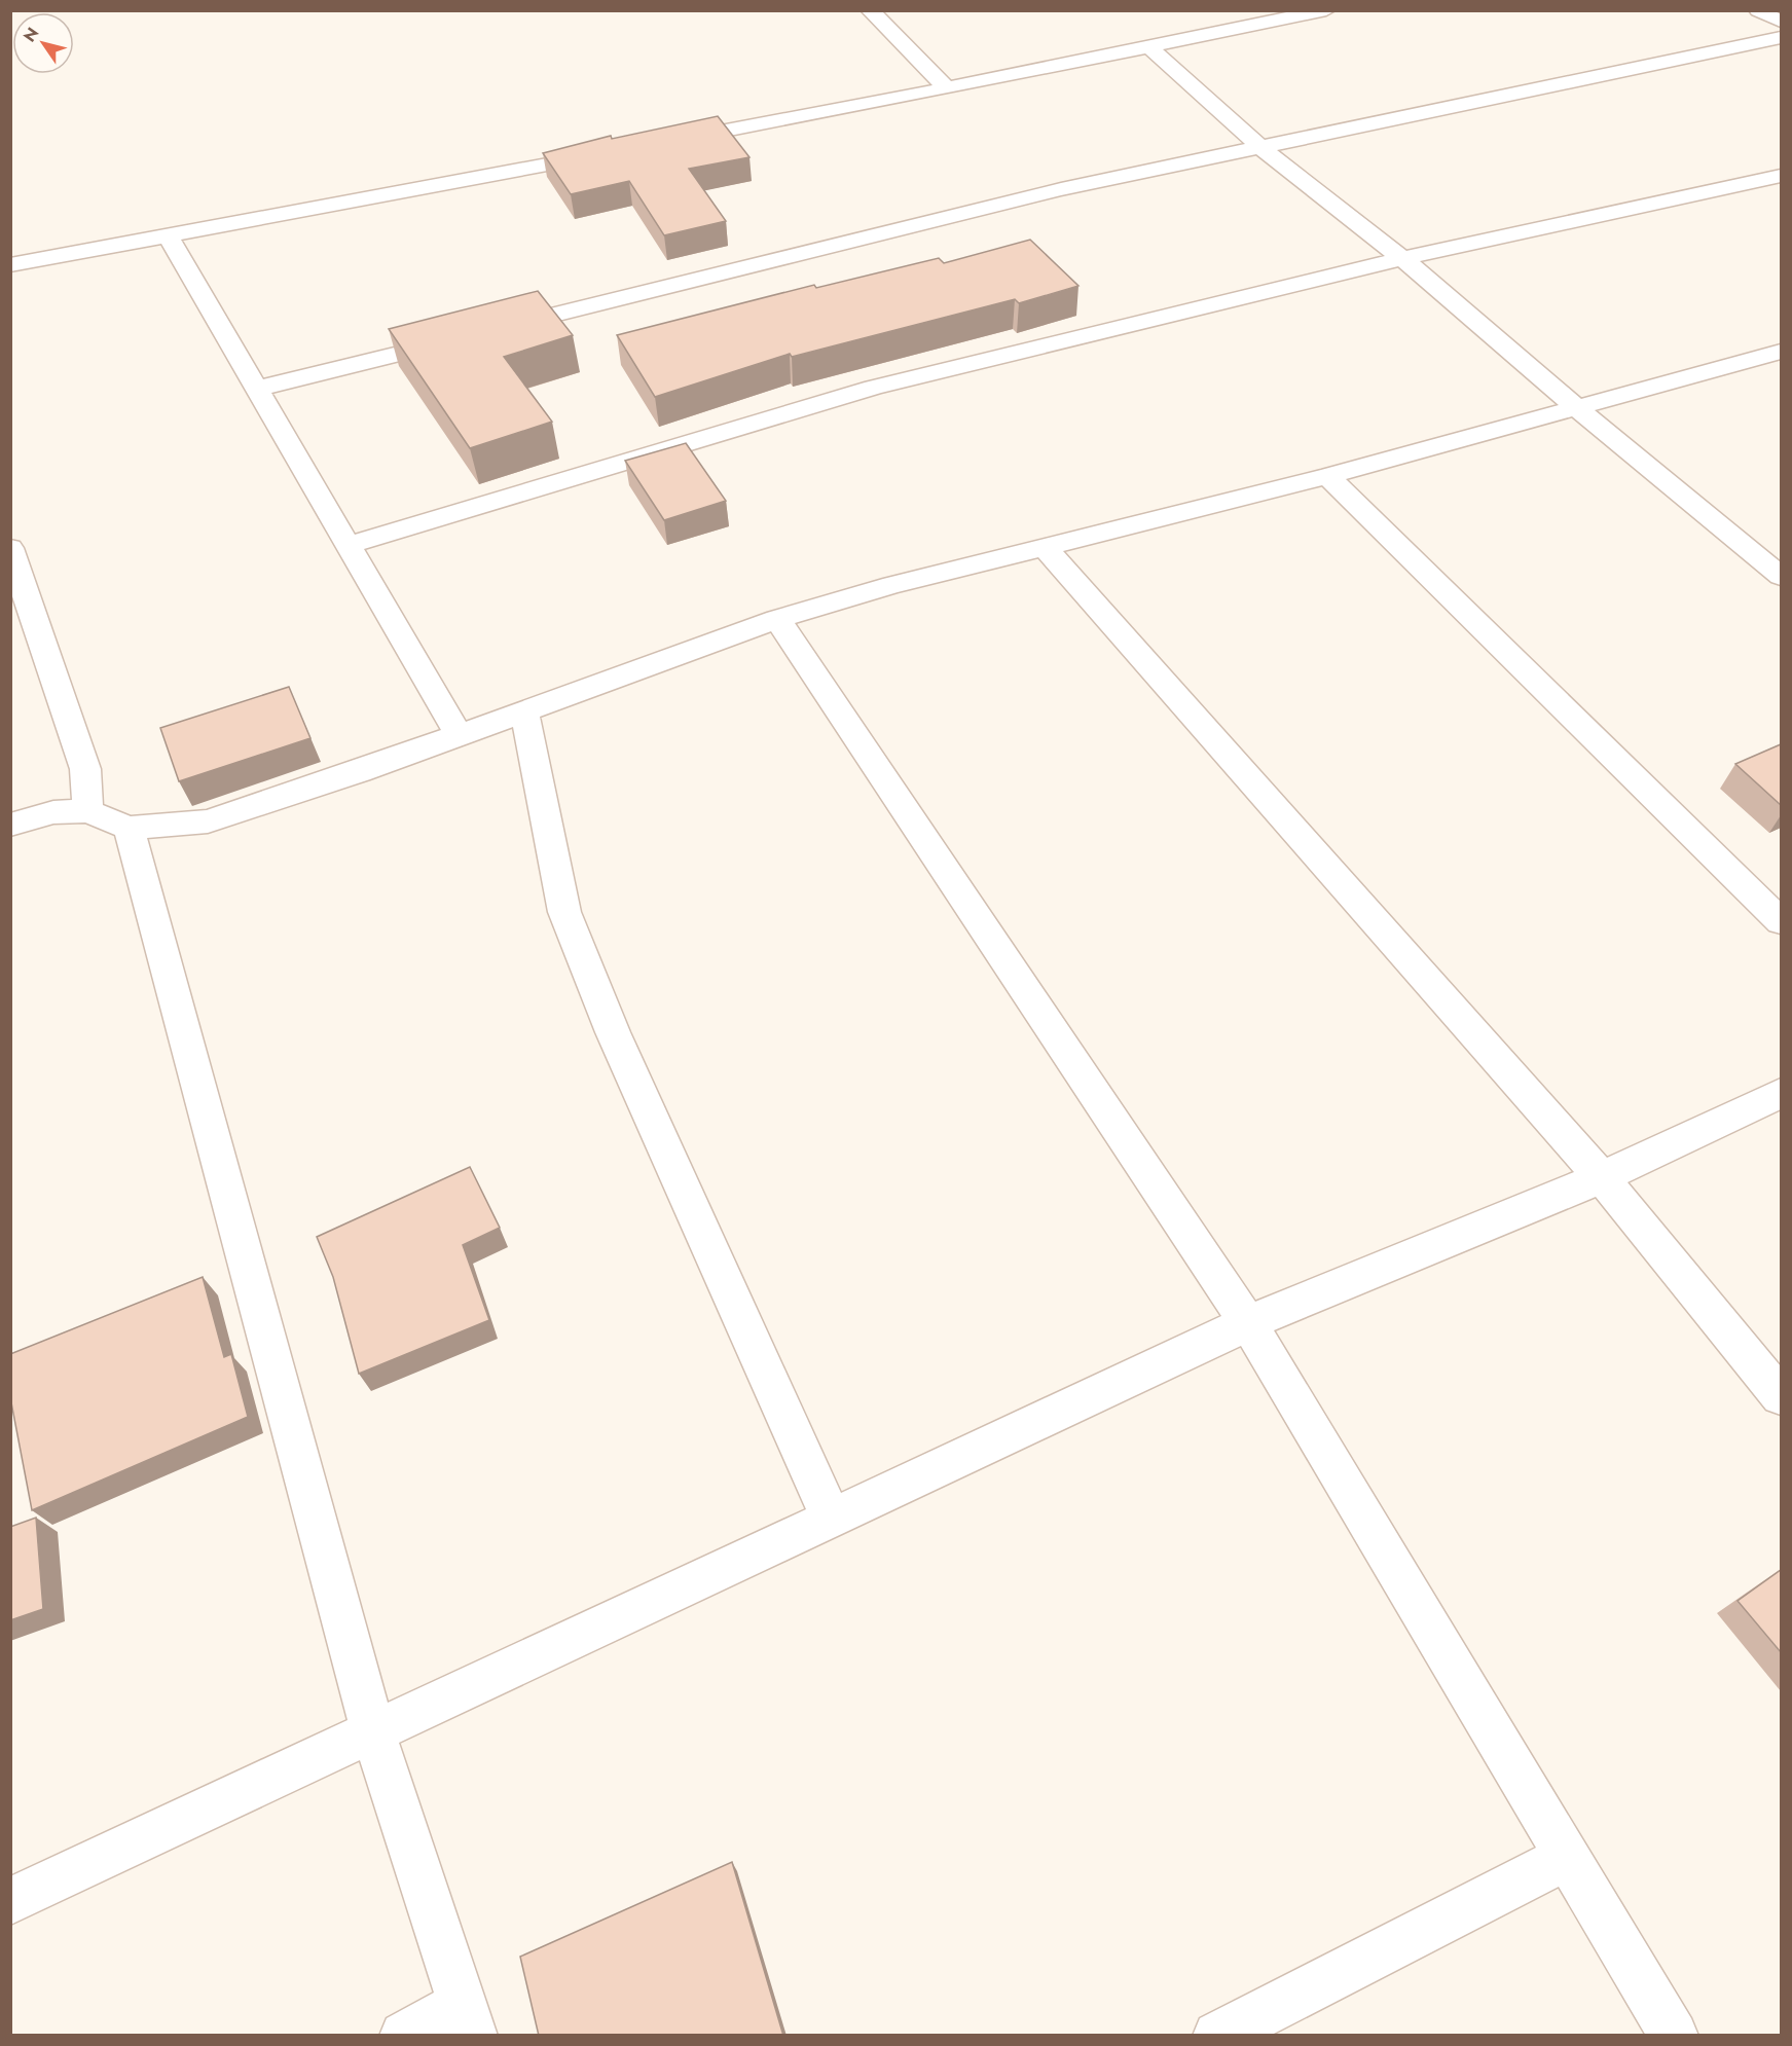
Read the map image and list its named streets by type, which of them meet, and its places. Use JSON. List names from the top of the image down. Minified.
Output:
{"north":"top left"}
